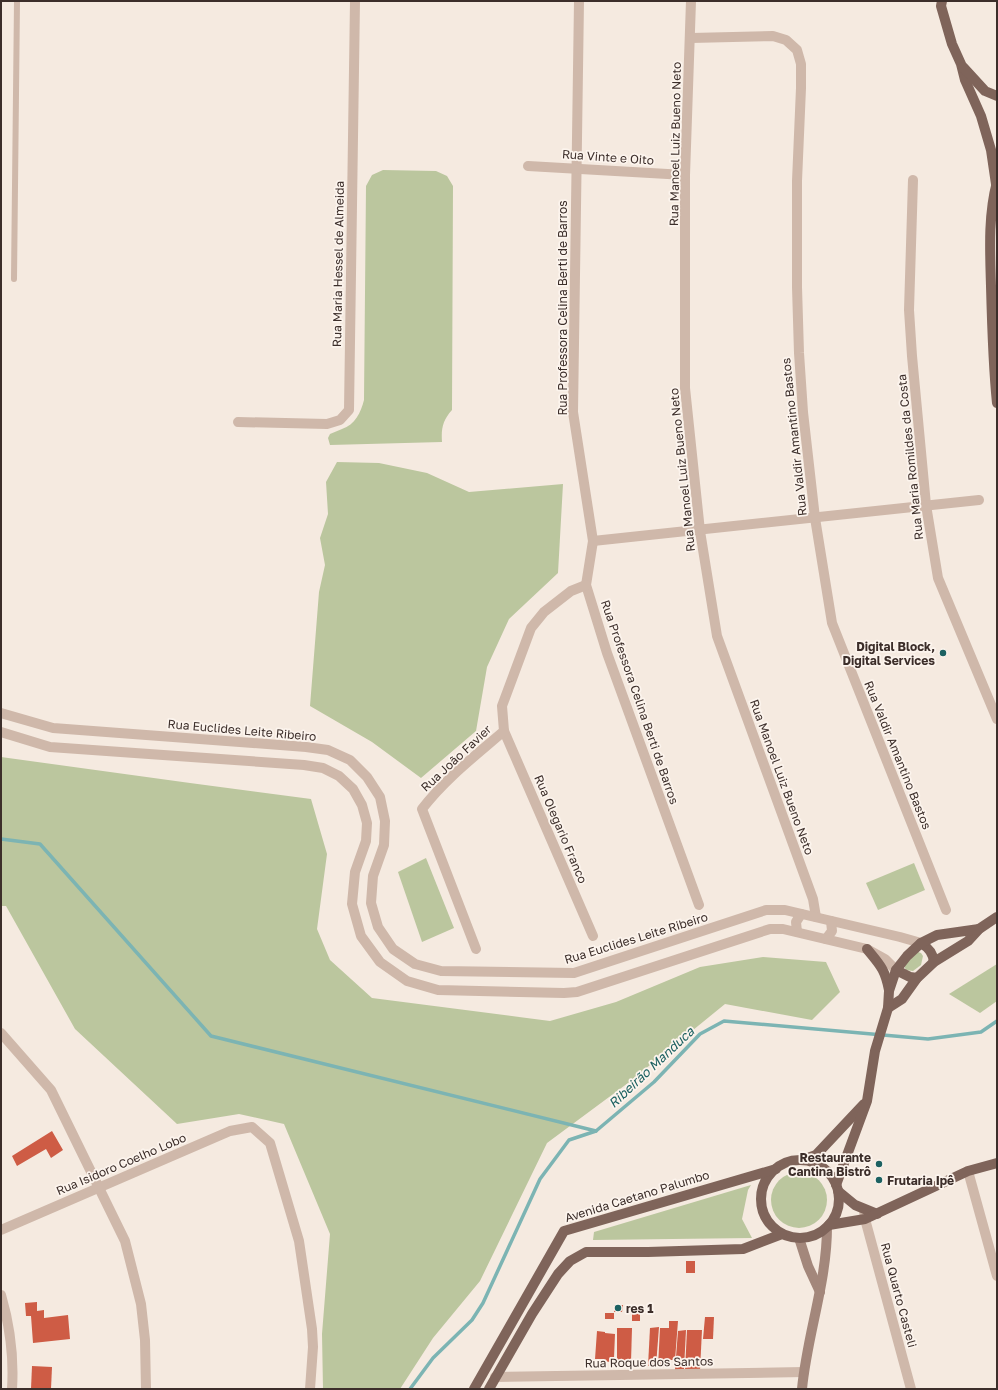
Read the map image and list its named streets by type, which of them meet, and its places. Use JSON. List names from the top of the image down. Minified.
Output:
{"streets":{"main road":["Avenida Caetano Palumbo"],"street":["Rua Manoel Luiz Bueno Neto","Rua Vinte e Oito","Rua Maria Hessel de Almeida","Rua Professora Celina Berti de Barros","Rua Valdir Amantino Bastos","Rua Maria Romildes da Costa","Rua Euclides Leite Ribeiro","Rua João Favier","Rua Olegario Franco","Rua Isidoro Coelho Lobo","Rua Quarto Casteli","Rua Roque dos Santos"]},"crossings":[["Rua Manoel Luiz Bueno Neto","Rua Vinte e Oito"],["Rua Manoel Luiz Bueno Neto","Rua Valdir Amantino Bastos"],["Rua Manoel Luiz Bueno Neto","Rua Euclides Leite Ribeiro"],["Rua Vinte e Oito","Rua Professora Celina Berti de Barros"],["Rua Professora Celina Berti de Barros","Rua João Favier"],["Rua João Favier","Rua Olegario Franco"]],"water":["Ribeirão Manduca"],"places":["Digital Block, Digital Services","Restaurante Cantina Bistrô","Frutaria Ipê","res 1"]}
